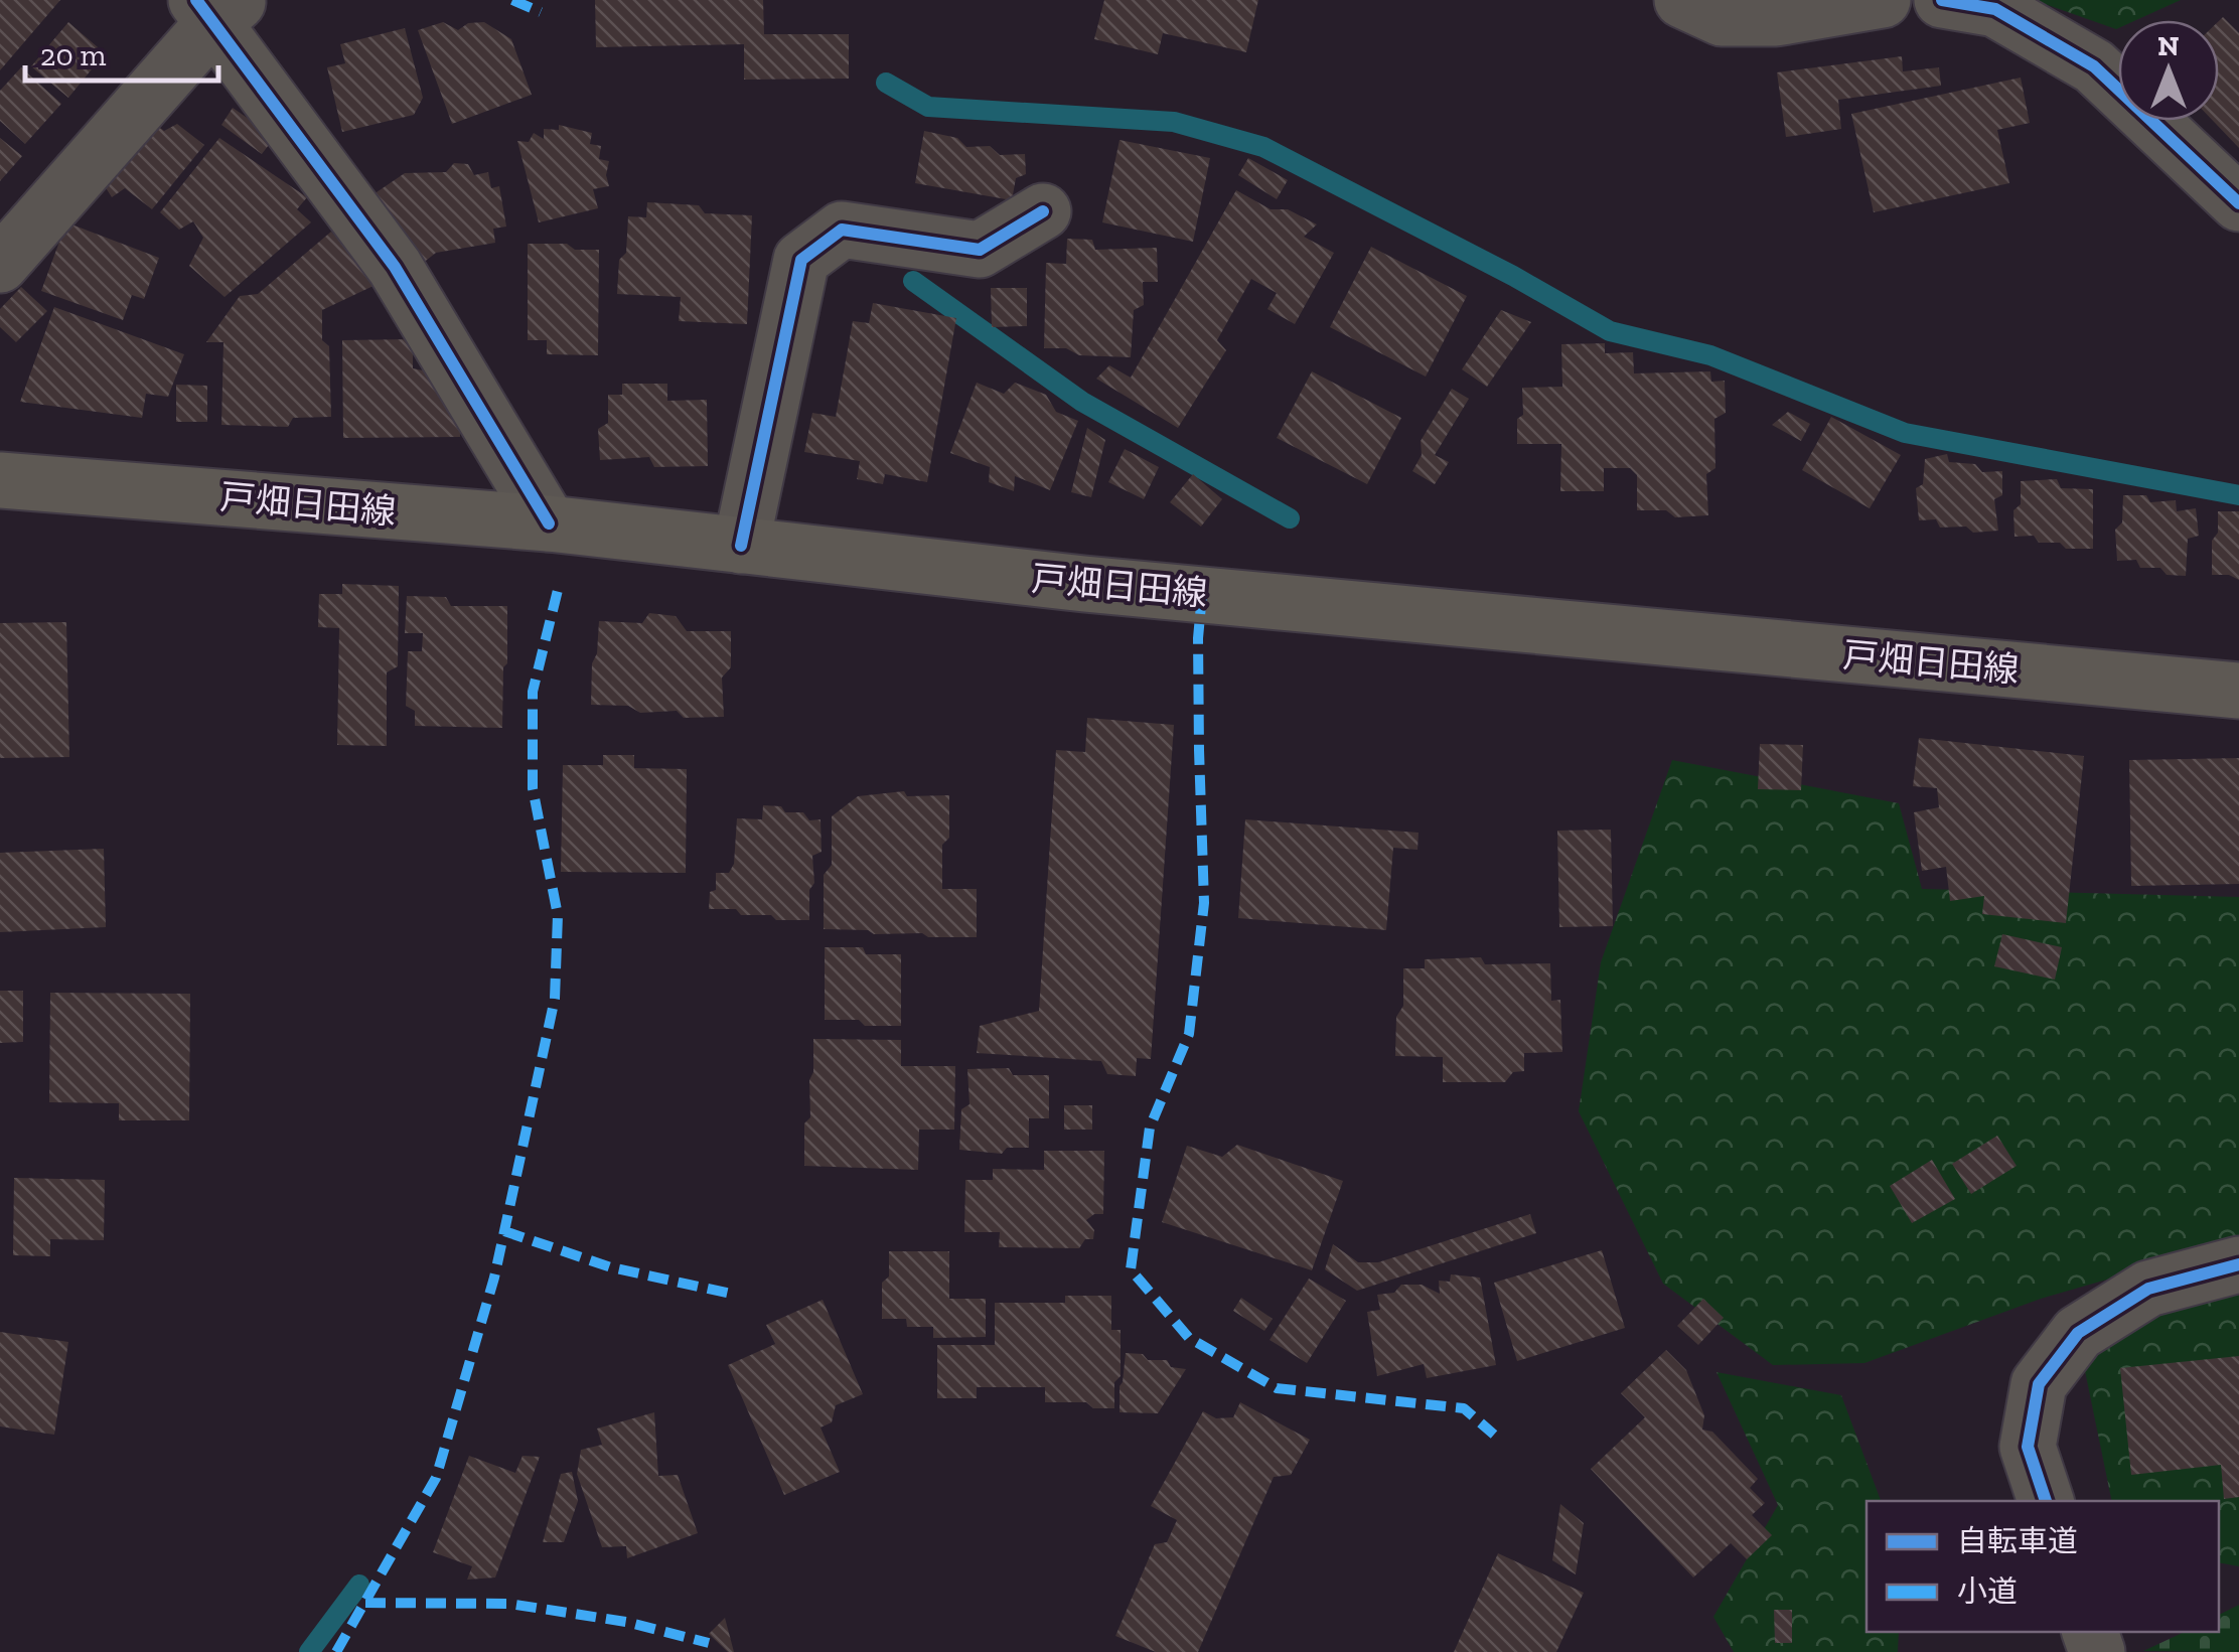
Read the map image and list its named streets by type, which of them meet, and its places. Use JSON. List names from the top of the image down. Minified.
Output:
{"streets":{"main road":["戸畑日田線"]},"legend":["自転車道","小道"],"scale_bar":"20 m","north":"top"}
